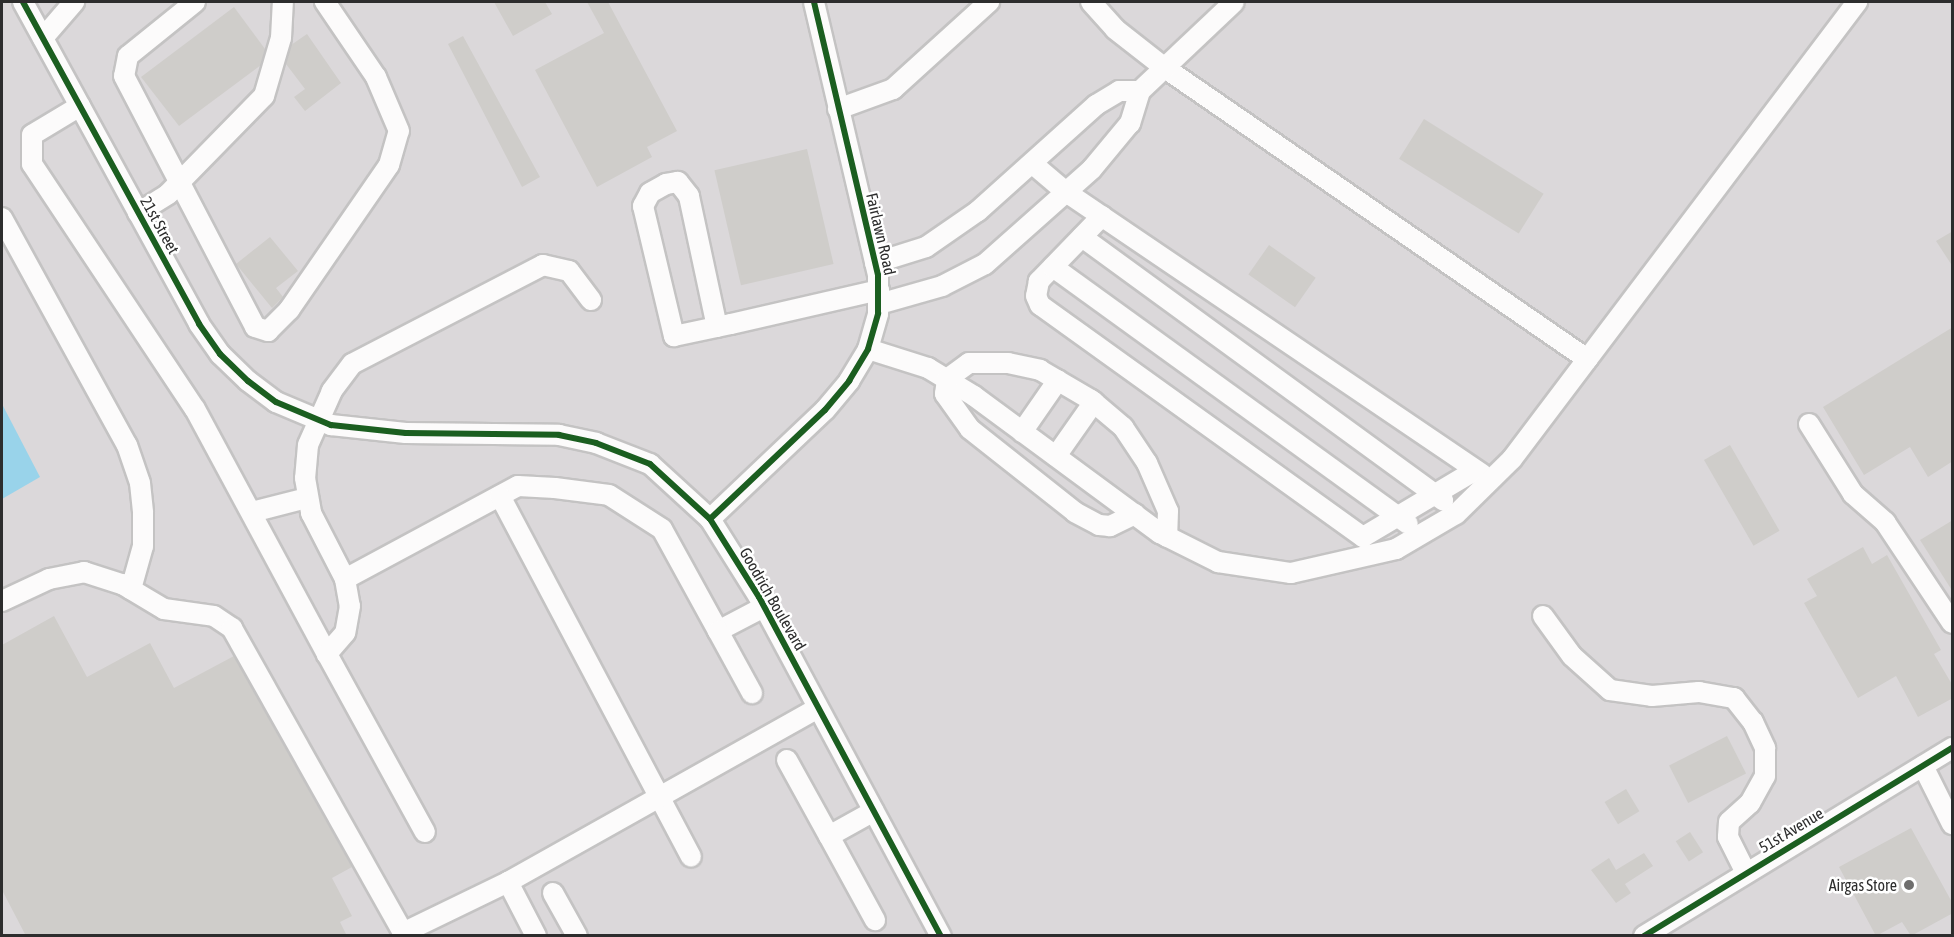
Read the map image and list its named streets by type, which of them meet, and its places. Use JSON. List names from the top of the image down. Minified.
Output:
{"streets":{"street":["21st Street","Fairlawn Road","Goodrich Boulevard","51st Avenue"]},"crossings":[["21st Street","Goodrich Boulevard"],["Fairlawn Road","Goodrich Boulevard"]],"places":["Airgas Store"]}
